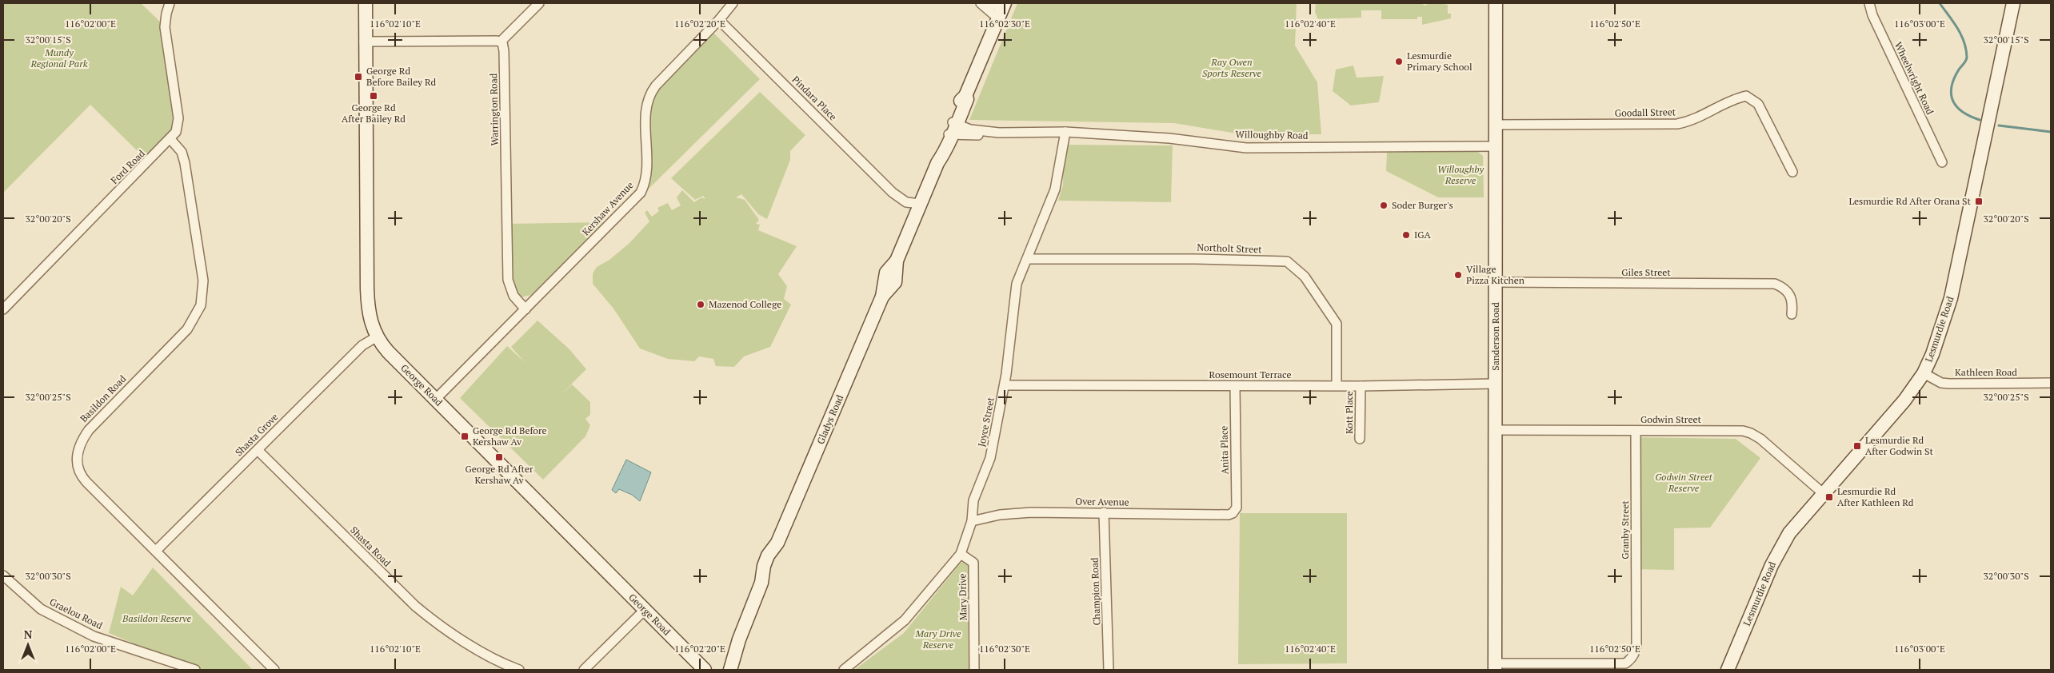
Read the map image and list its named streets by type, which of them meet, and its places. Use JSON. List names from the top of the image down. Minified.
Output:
{"streets":{"street":["Wheelwright Road","Pindara Place","Warrington Road","Goodall Street","Willoughby Road","Ford Road","Kershaw Avenue","Northolt Street","Giles Street","Lesmurdie Road","Sanderson Road","Kathleen Road","Rosemount Terrace","George Road","Basildon Road","Kott Place","Gladys Road","Godwin Street","Joyce Street","Shasta Grove","Anita Place","Over Avenue","Granby Street","Shasta Road","Champion Road","Mary Drive","Graelou Road"]},"crossings":[["Pindara Place","Kershaw Avenue"],["Pindara Place","Gladys Road"],["Warrington Road","Kershaw Avenue"],["Goodall Street","Sanderson Road"],["Willoughby Road","Sanderson Road"],["Willoughby Road","Gladys Road"],["Willoughby Road","Joyce Street"],["Ford Road","Basildon Road"],["Kershaw Avenue","George Road"],["Northolt Street","Rosemount Terrace"],["Northolt Street","Joyce Street"],["Giles Street","Sanderson Road"],["Lesmurdie Road","Kathleen Road"],["Lesmurdie Road","Godwin Street"],["Sanderson Road","Rosemount Terrace"],["Sanderson Road","Godwin Street"],["Sanderson Road","Granby Street"],["Rosemount Terrace","Kott Place"],["Rosemount Terrace","Joyce Street"],["Rosemount Terrace","Anita Place"],["George Road","Shasta Grove"],["Basildon Road","Shasta Grove"],["Godwin Street","Granby Street"],["Joyce Street","Over Avenue"],["Joyce Street","Mary Drive"],["Shasta Grove","Shasta Road"],["Anita Place","Over Avenue"],["Over Avenue","Champion Road"]],"parks":["Mundy Regional Park","Ray Owen Sports Reserve","Willoughby Reserve","Godwin Street Reserve","Basildon Reserve","Mary Drive Reserve"],"places":{"other":["Lesmurdie Primary School","Soder Burger's","IGA","Village Pizza Kitchen","Mazenod College"],"transit":["George Rd Before Bailey Rd","George Rd After Bailey Rd","Lesmurdie Rd After Orana St","George Rd Before Kershaw Av","Lesmurdie Rd After Godwin St","George Rd After Kershaw Av","Lesmurdie Rd After Kathleen Rd"]},"north":"top","coordinates":["116°02'00\"E","116°02'10\"E","116°02'20\"E","116°02'30\"E","116°02'40\"E","116°02'50\"E","116°03'00\"E","32°00'15\"S","32°00'20\"S","32°00'25\"S","32°00'30\"S"]}
